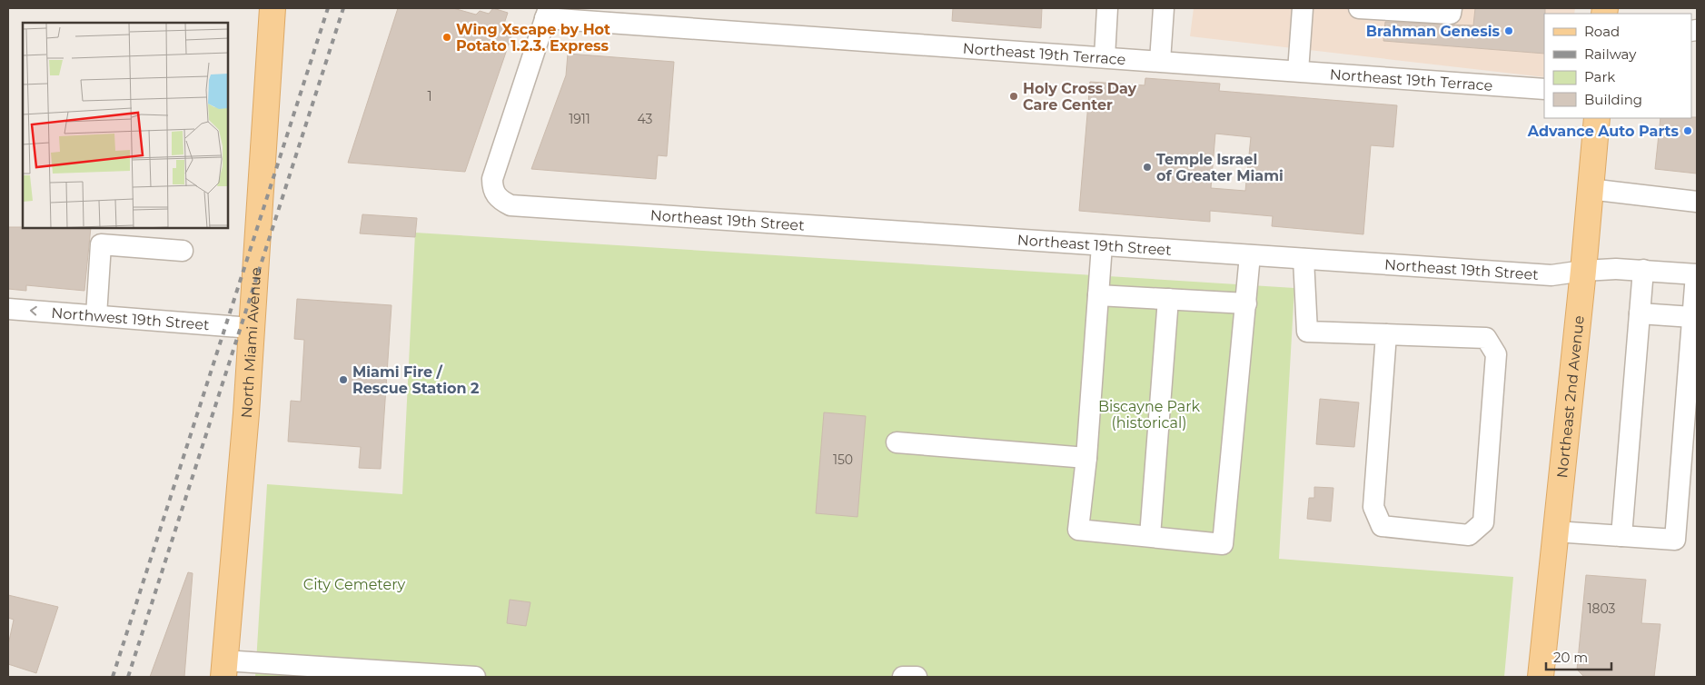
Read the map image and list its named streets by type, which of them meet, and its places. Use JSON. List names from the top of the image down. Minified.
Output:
{"streets":{"main road":["North Miami Avenue","Northeast 2nd Avenue"],"street":["Northeast 19th Terrace","Northeast 19th Street","Northwest 19th Street"]},"crossings":[["Northeast 19th Terrace","Northeast 19th Street"],["Northeast 19th Street","Northeast 2nd Avenue"],["Northwest 19th Street","North Miami Avenue"]],"one_way":["Northwest 19th Street"],"parks":["Biscayne Park (historical)","City Cemetery"],"places":["Brahman Genesis","Wing Xscape by Hot Potato 1.2.3. Express","Holy Cross Day Care Center","Advance Auto Parts","Temple Israel of Greater Miami","Miami Fire / Rescue Station 2"],"house_numbers":["1","1911","43","150","1803"],"legend":["Road","Railway","Park","Building"],"scale_bar":"20 m"}
